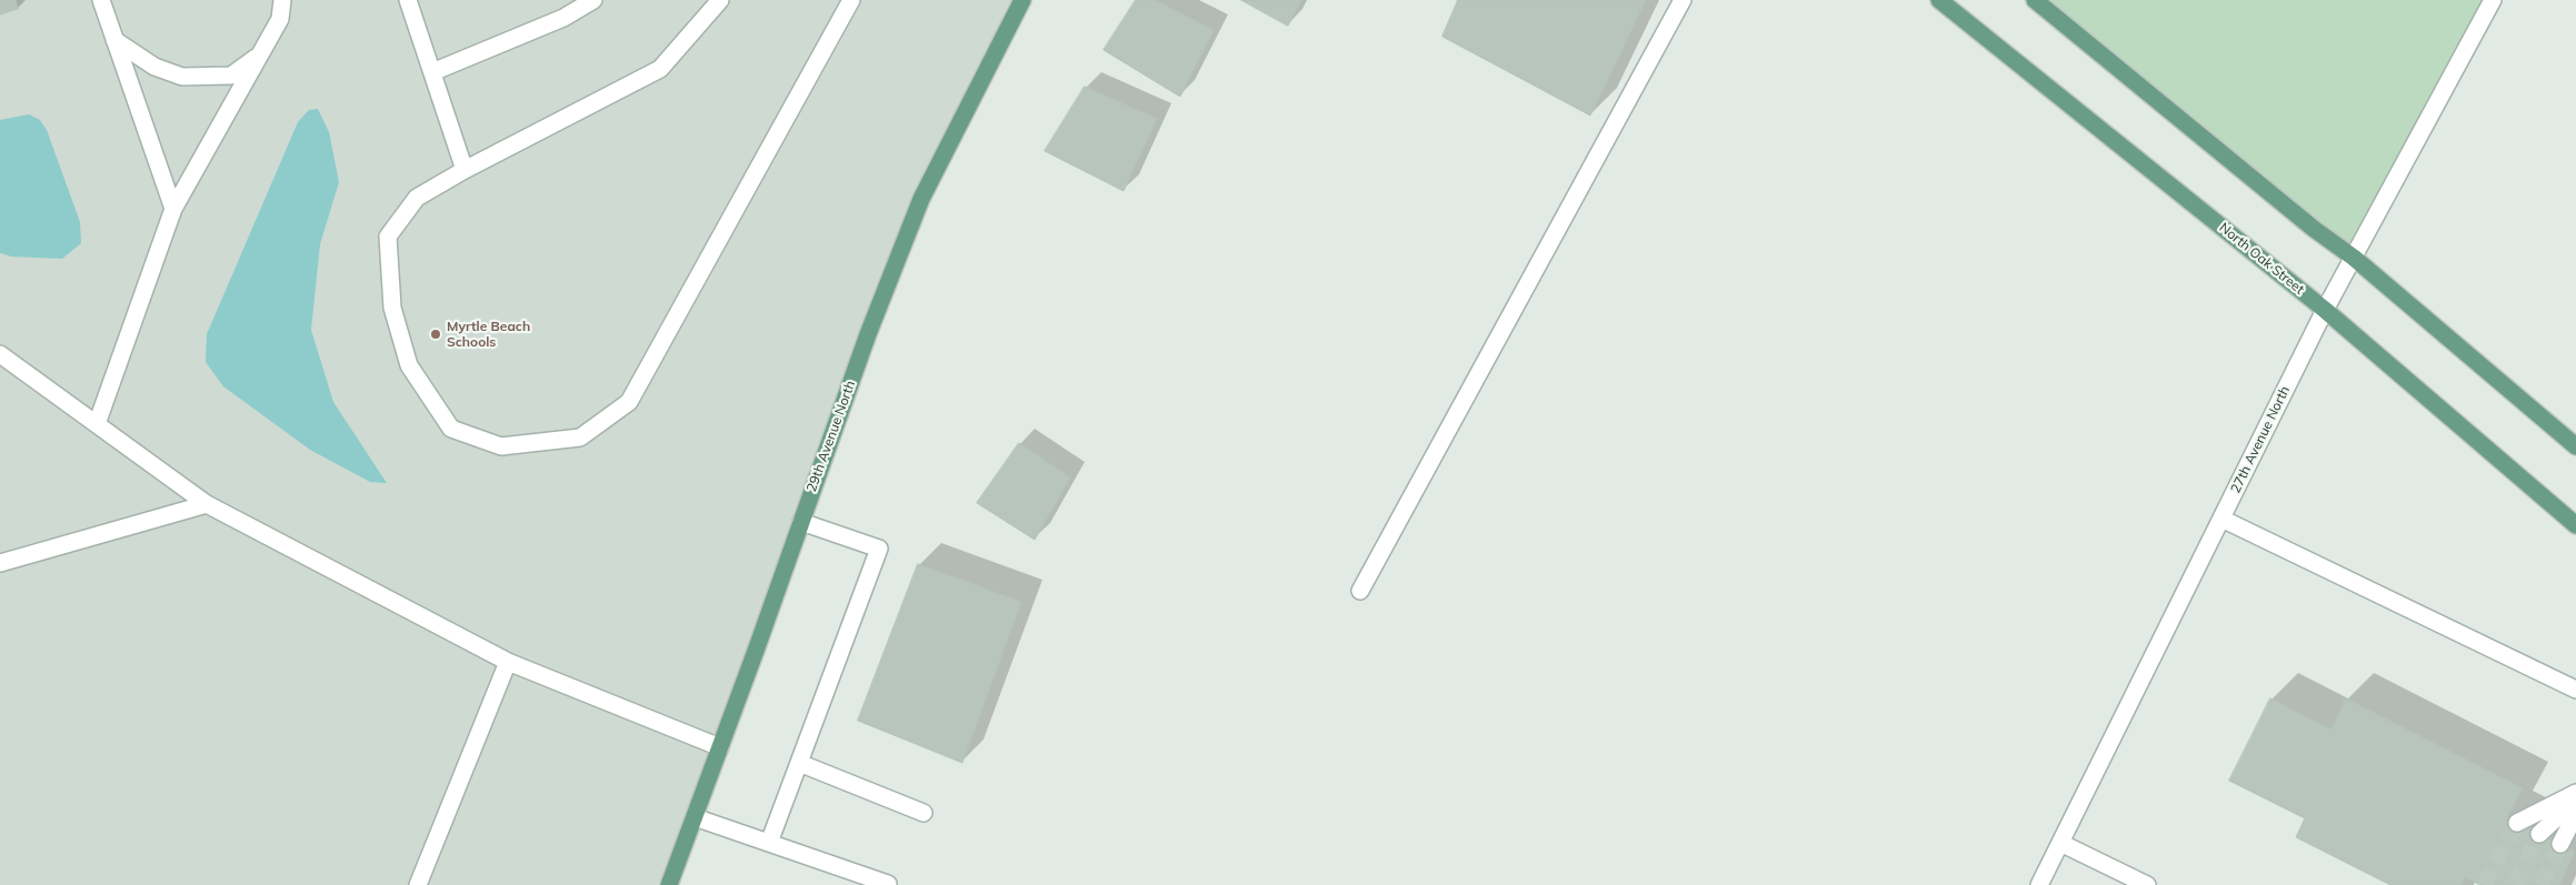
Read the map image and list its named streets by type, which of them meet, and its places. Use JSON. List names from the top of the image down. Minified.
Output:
{"streets":{"main road":["North Oak Street","29th Avenue North"],"street":["27th Avenue North"]},"crossings":[["North Oak Street","27th Avenue North"]],"places":["Myrtle Beach Schools"]}
